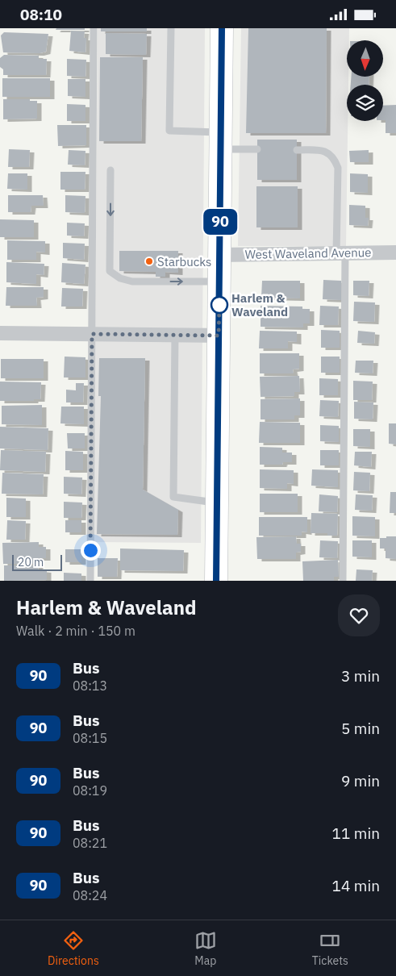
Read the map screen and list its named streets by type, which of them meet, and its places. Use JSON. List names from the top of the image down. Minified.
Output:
{"streets":{"street":["West Waveland Avenue"]},"places":["Starbucks","Harlem & Waveland"],"lines":["bus line 90"],"scale_bar":"20 m","north":"bottom","page":{"status":"08:10","on_map":"90","scale":"20 m","heading":["Harlem & Waveland","Walk · 2 min · 150 m"],"list":[{"mark":"90","name":"Bus","note":"08:13","value":"3 min"},{"mark":"90","name":"Bus","note":"08:15","value":"5 min"},{"mark":"90","name":"Bus","note":"08:19","value":"9 min"},{"mark":"90","name":"Bus","note":"08:21","value":"11 min"},{"mark":"90","name":"Bus","note":"08:24","value":"14 min"}],"tabs":["Directions","Map","Tickets"]}}
